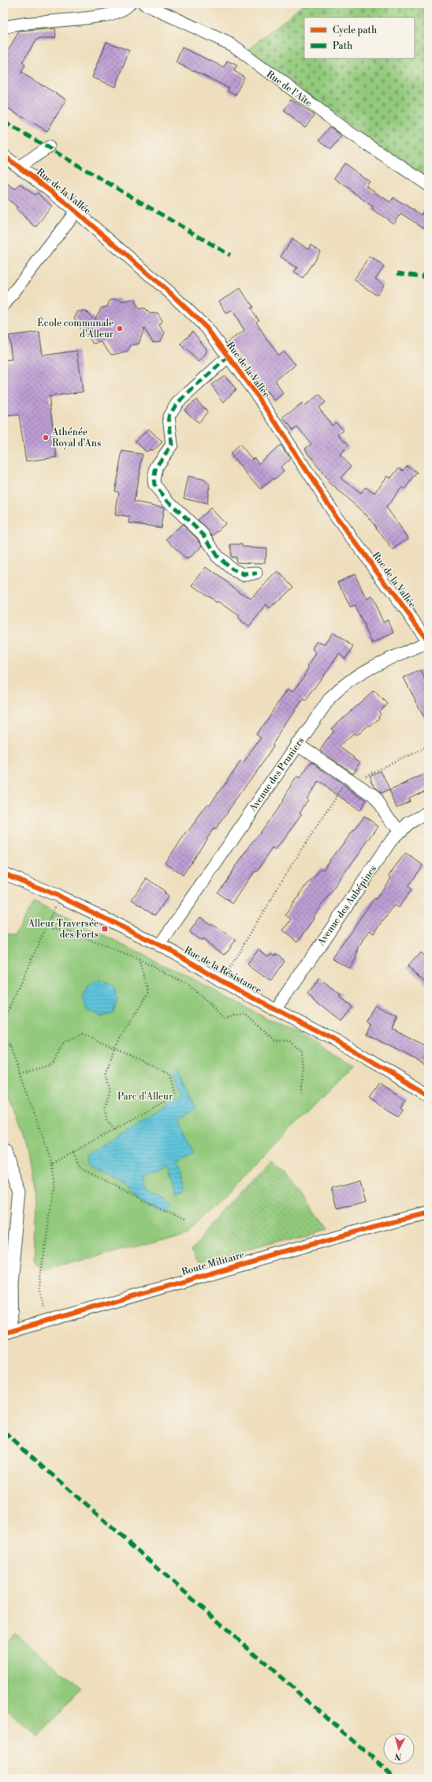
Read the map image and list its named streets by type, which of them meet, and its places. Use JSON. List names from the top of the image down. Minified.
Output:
{"streets":{"street":["Rue de l'Aîte","Rue de la Vallée","Avenue des Pruniers","Avenue des Aubépines","Rue de la Résistance","Route Militaire"]},"crossings":[["Rue de la Vallée","Avenue des Pruniers"],["Avenue des Pruniers","Rue de la Résistance"],["Avenue des Aubépines","Rue de la Résistance"]],"parks":["Parc d'Alleur"],"places":{"other":["École communale d'Alleur","Athénée Royal d’Ans"],"transit":["Alleur Traversée des Forts"]},"legend":["Cycle path","Path"],"north":"bottom"}
